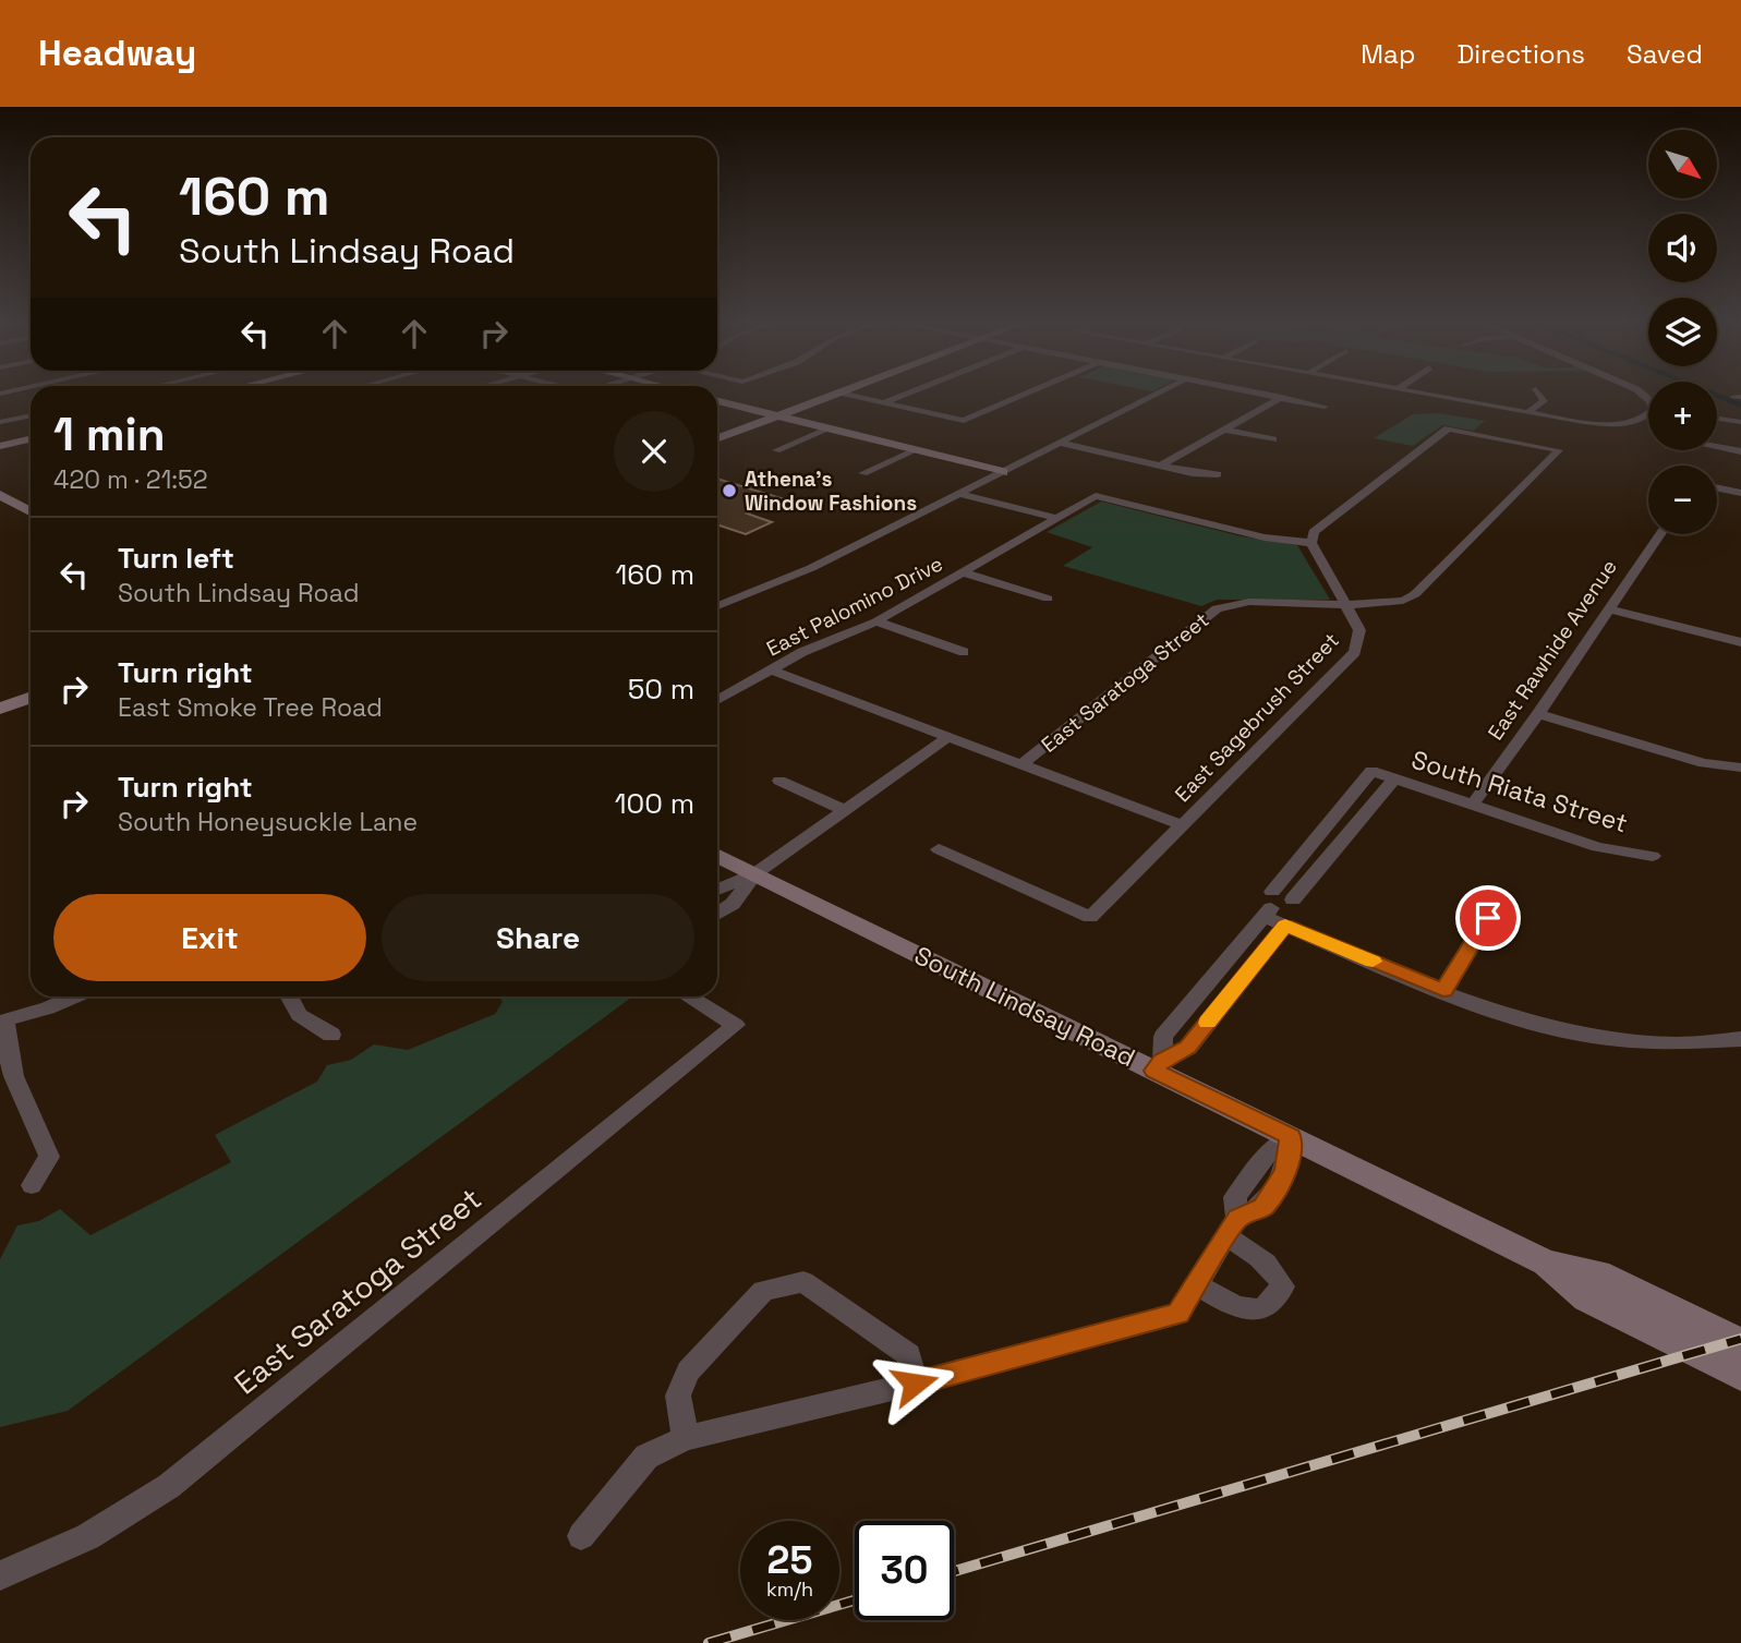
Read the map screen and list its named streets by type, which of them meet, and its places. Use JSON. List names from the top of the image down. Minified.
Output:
{"streets":{"main road":["South Lindsay Road"],"street":["East Palomino Drive","East Rawhide Avenue","East Saratoga Street","East Sagebrush Street","South Riata Street"]},"crossings":[["East Palomino Drive","East Sagebrush Street"],["East Rawhide Avenue","South Riata Street"],["East Saratoga Street","East Sagebrush Street"]],"places":["Athena's Window Fashions"],"north":"bottom right","page":{"header":"Headway","nav":["Map","Directions","Saved"],"map_buttons":["+","−"],"turn":["160 m","South Lindsay Road"],"heading":["1 min","420 m · 21:52"],"list":[{"name":"Turn left","note":"South Lindsay Road","value":"160 m"},{"name":"Turn right","note":"East Smoke Tree Road","value":"50 m"},{"name":"Turn right","note":"South Honeysuckle Lane","value":"100 m"}],"buttons":["Exit","Share"],"speed":"25 km/h","limit":"30"}}
